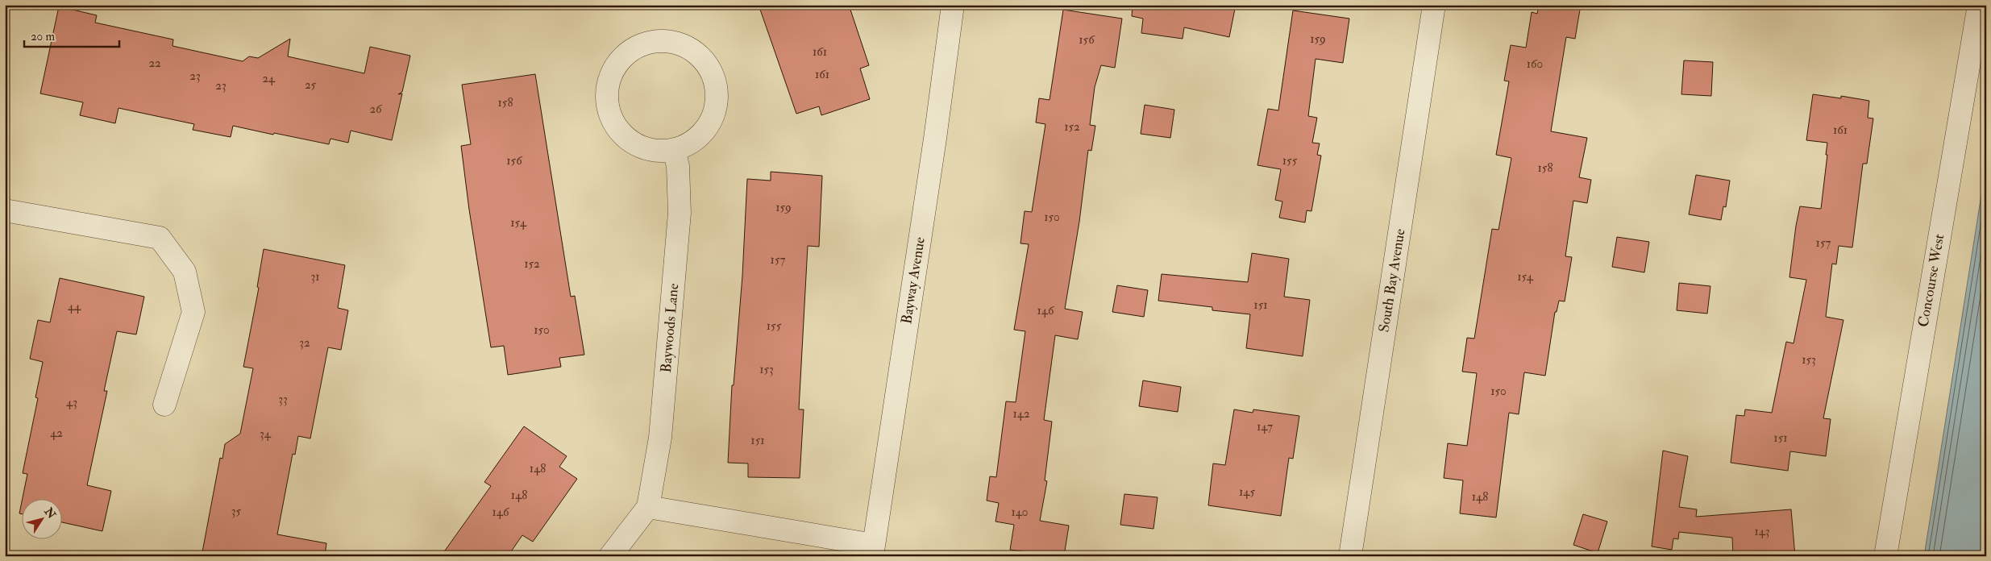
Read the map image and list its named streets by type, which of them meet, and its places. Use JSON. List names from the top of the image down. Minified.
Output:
{"streets":{"street":["Bayway Avenue","South Bay Avenue","Concourse West","Baywoods Lane"]},"house_numbers":["159","156","161","22","160","161","23","24","25","23","158","26","152","161","156","155","158","159","150","154","157","157","152","31","154","151","44","146","155","150","32","153","153","150","33","43","142","147","42","34","151","151","148","145","148","148","35","146","140","143"],"scale_bar":"20 m","north":"top right"}
